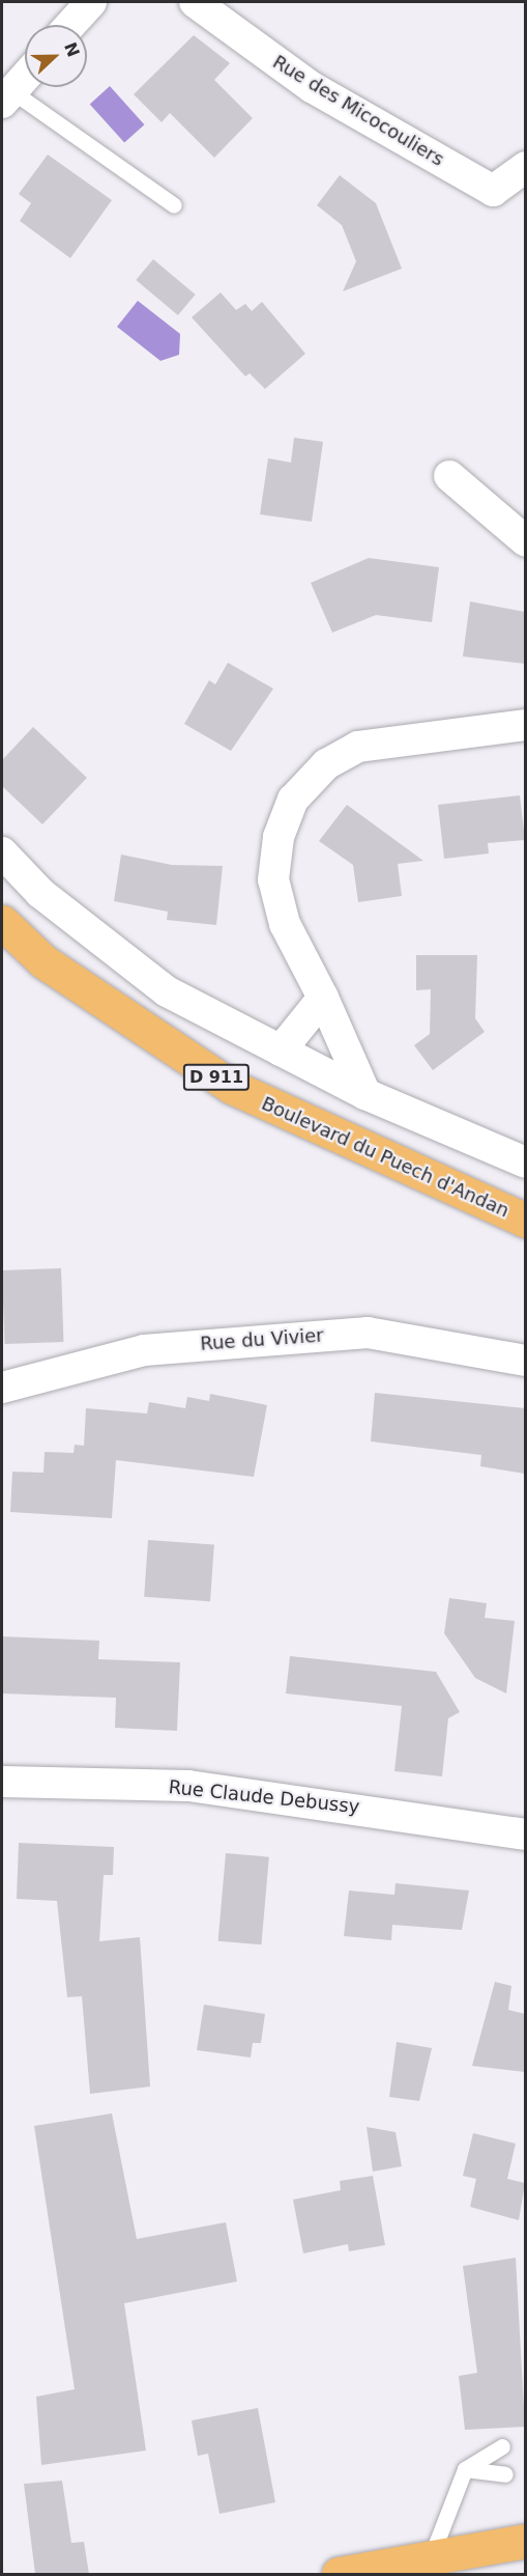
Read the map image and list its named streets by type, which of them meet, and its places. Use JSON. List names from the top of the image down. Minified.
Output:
{"streets":{"main road":["D 911","Boulevard du Puech d'Andan"],"street":["Rue des Micocouliers","Rue du Vivier","Rue Claude Debussy"]},"north":"right"}
